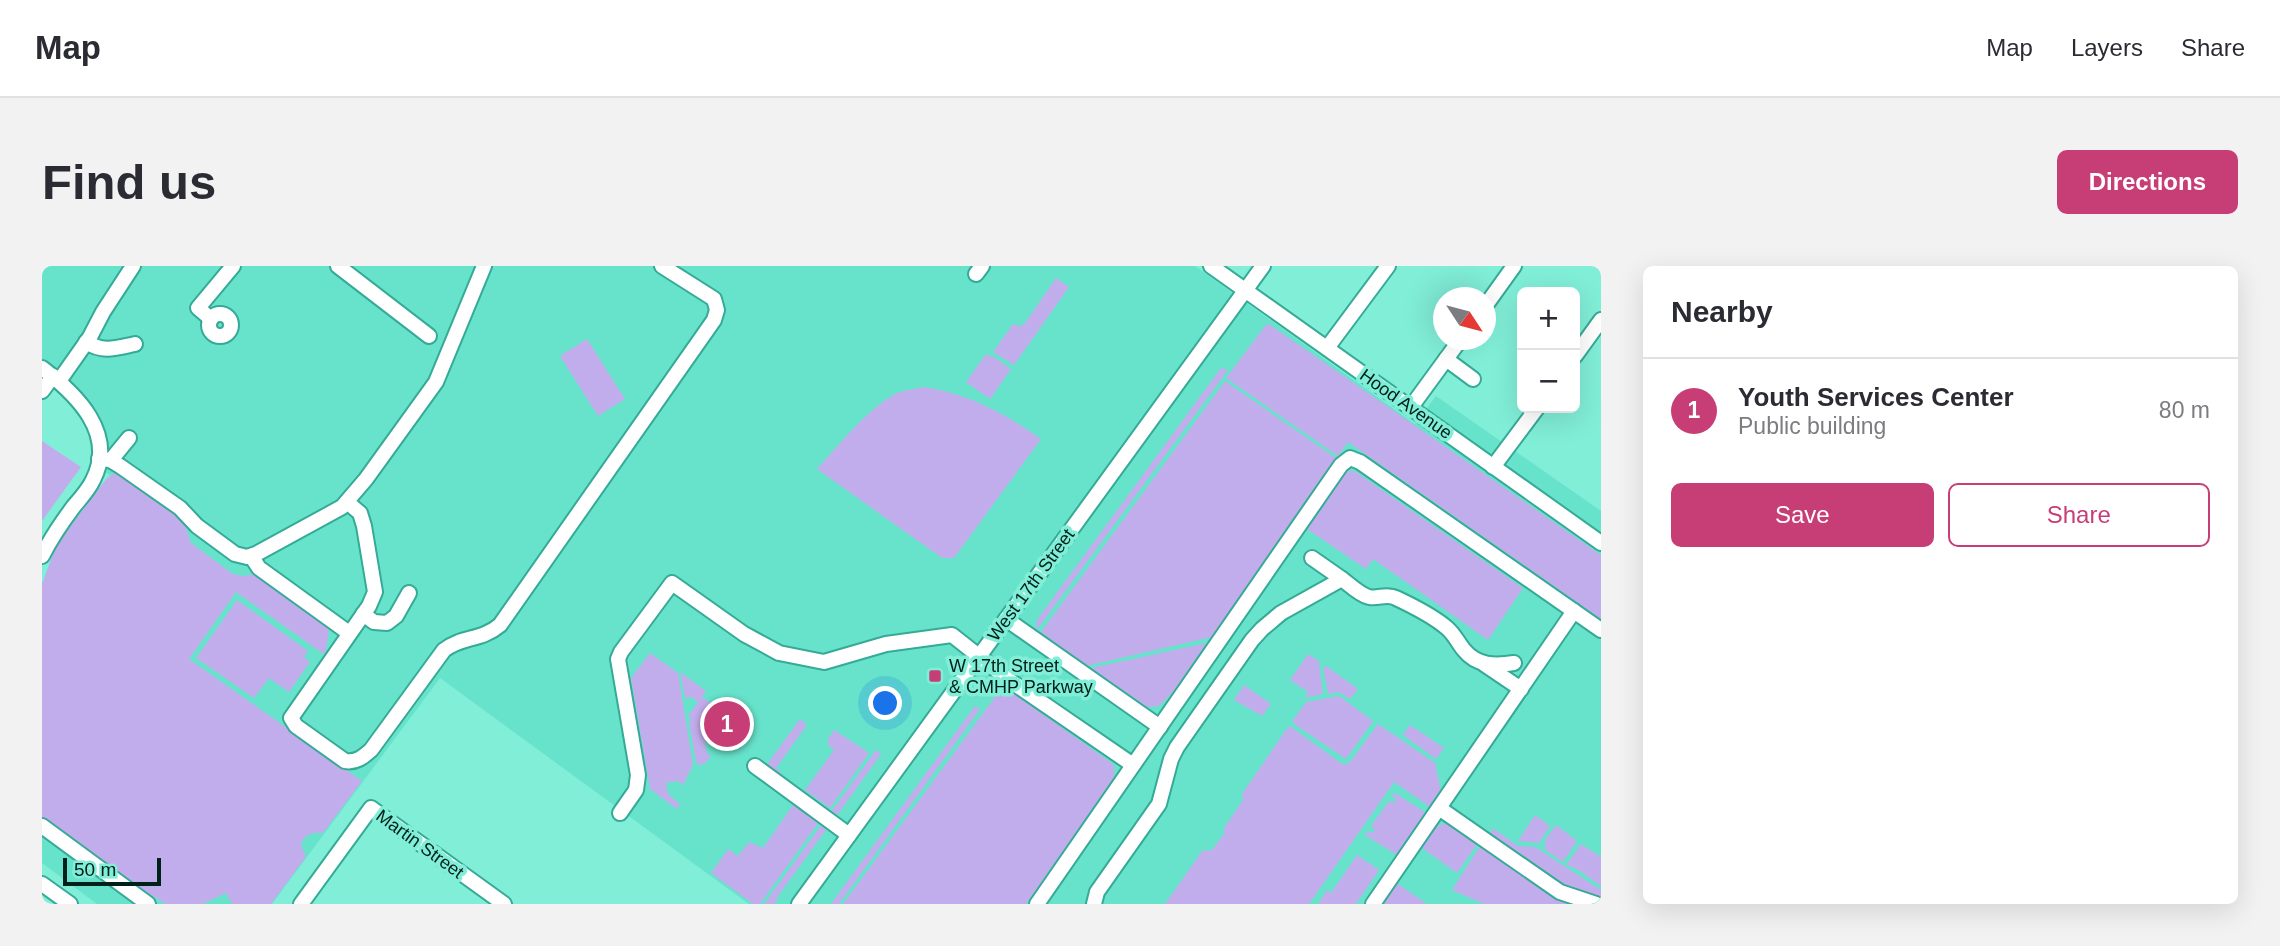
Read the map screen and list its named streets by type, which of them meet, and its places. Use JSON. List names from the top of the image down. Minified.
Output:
{"streets":{"street":["Hood Avenue","West 17th Street","Martin Street"]},"crossings":[["Hood Avenue","West 17th Street"]],"places":{"transit":["W 17th Street & CMHP Parkway"]},"scale_bar":"50 m","north":"bottom right","page":{"header":"Map","nav":["Map","Layers","Share"],"buttons":["Directions",["Save","Share"]],"title":"Find us","heading":"Nearby","map_buttons":["+","−"],"list":[{"mark":"1","name":"Youth Services Center","note":"Public building","value":"80 m"}],"pins":"1","scale":"50 m"}}
